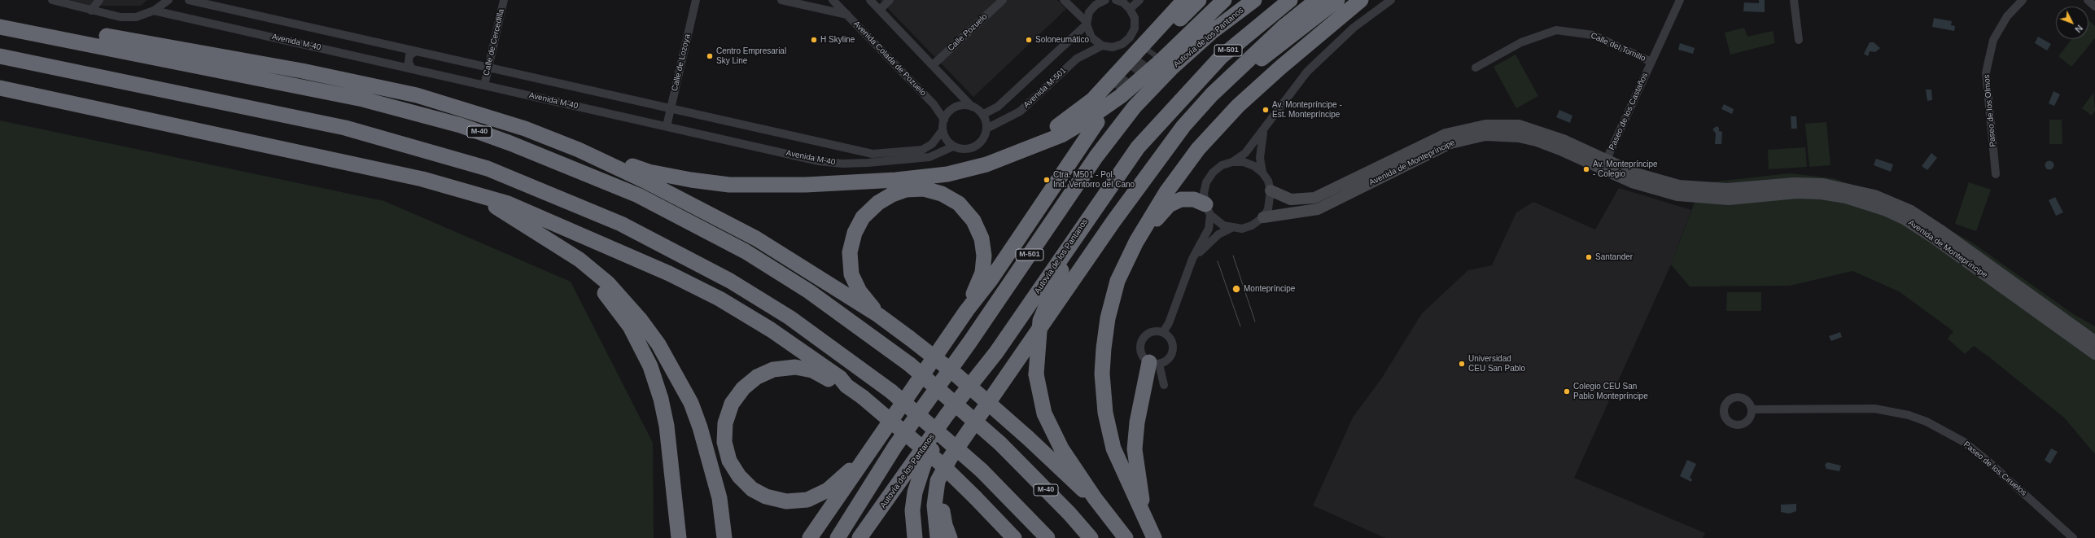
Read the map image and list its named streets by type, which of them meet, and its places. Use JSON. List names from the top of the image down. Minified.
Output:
{"streets":{"highway":["Autovía de los Pantanos","M-501","M-40"],"street":["Calle Pozuelo","Avenida M-40","Calle de Cercedilla","Calle del Tomillo","Avenida Colada de Pozuelo","Calle de Lozoya","Avenida M-501","Paseo de los Olmos","Paseo de los Castaños","Avenida de Montepríncipe","Paseo de los Ciruelos"]},"crossings":[["Avenida M-40","Calle de Cercedilla"],["Avenida M-40","Avenida Colada de Pozuelo"],["Avenida M-40","Calle de Lozoya"],["Avenida M-40","Avenida M-501"],["Calle del Tomillo","Paseo de los Castaños"],["Avenida Colada de Pozuelo","Avenida M-501"],["Paseo de los Castaños","Avenida de Montepríncipe"]],"places":["H Skyline","Soloneumático","Centro Empresarial Sky Line","Av. Montepríncipe - Est. Montepríncipe","Av. Montepríncipe - Colegio","Ctra. M501 - Pol. Ind. Ventorro del Cano","Santander","Montepríncipe","Universidad CEU San Pablo","Colegio CEU San Pablo Montepríncipe"],"north":"bottom right"}
